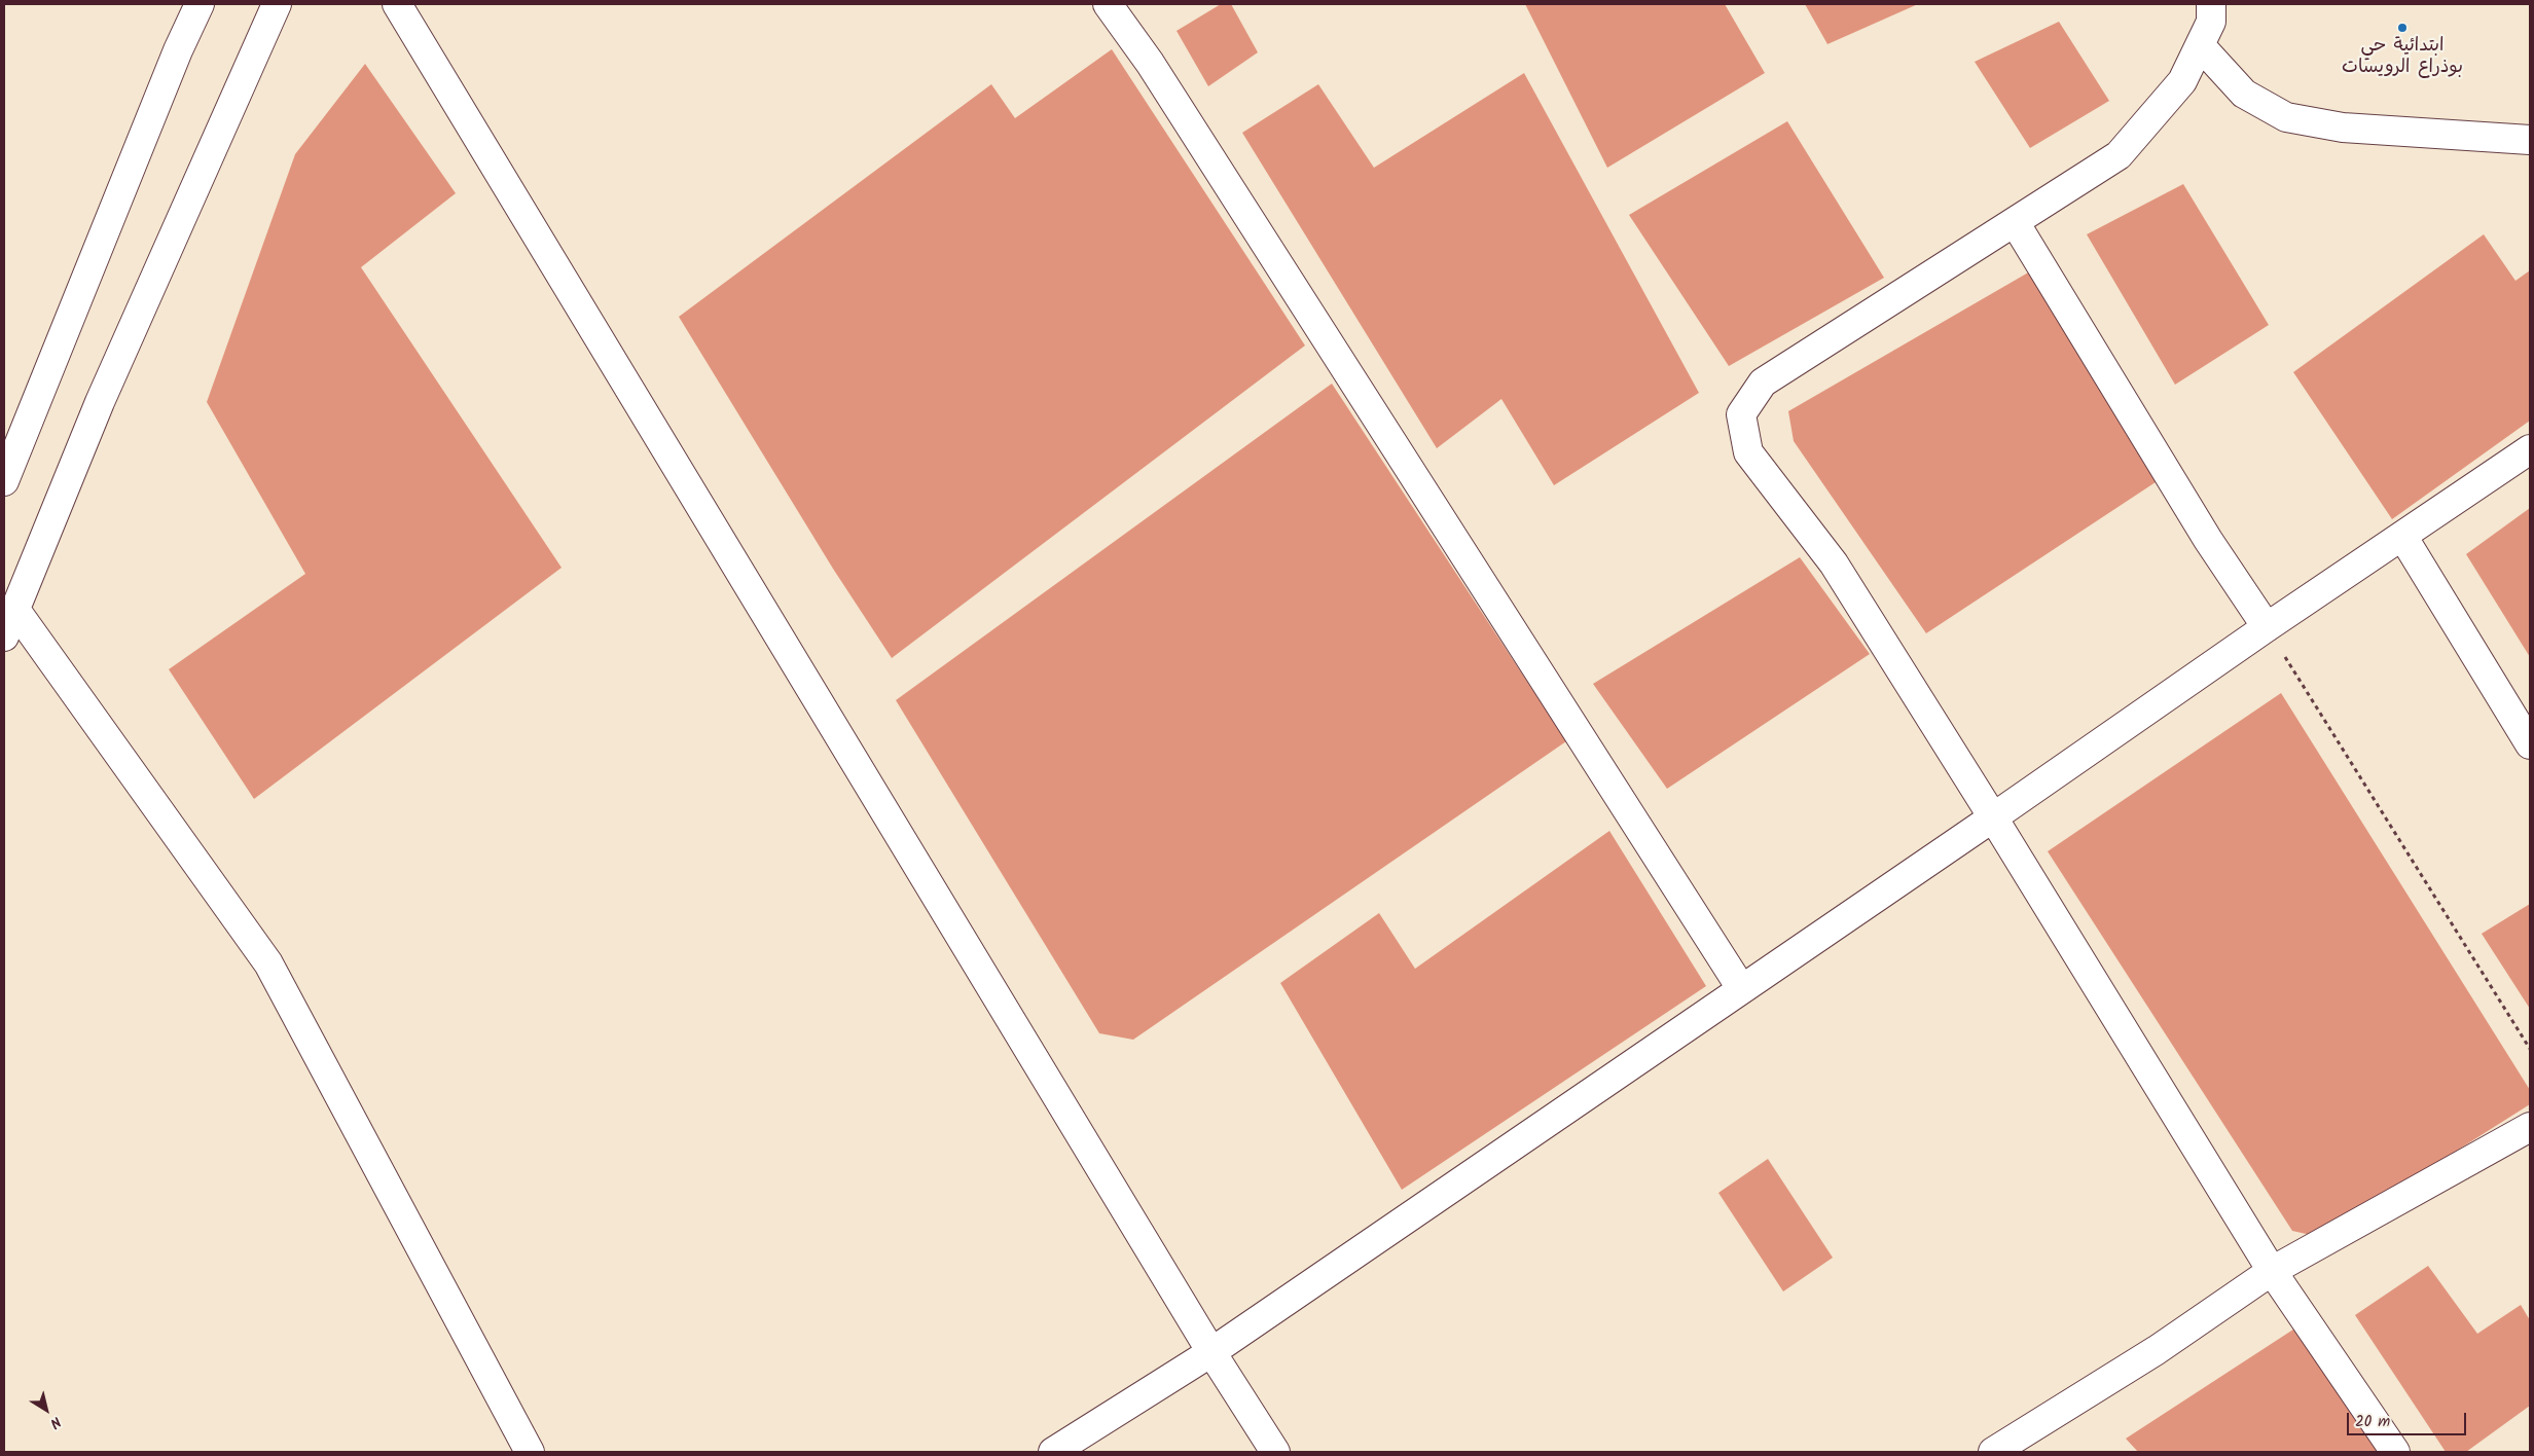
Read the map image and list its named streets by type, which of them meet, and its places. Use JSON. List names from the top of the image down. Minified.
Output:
{"places":["ابتدائية حي بوذراع الرويسات"],"scale_bar":"20 m","north":"bottom right"}
